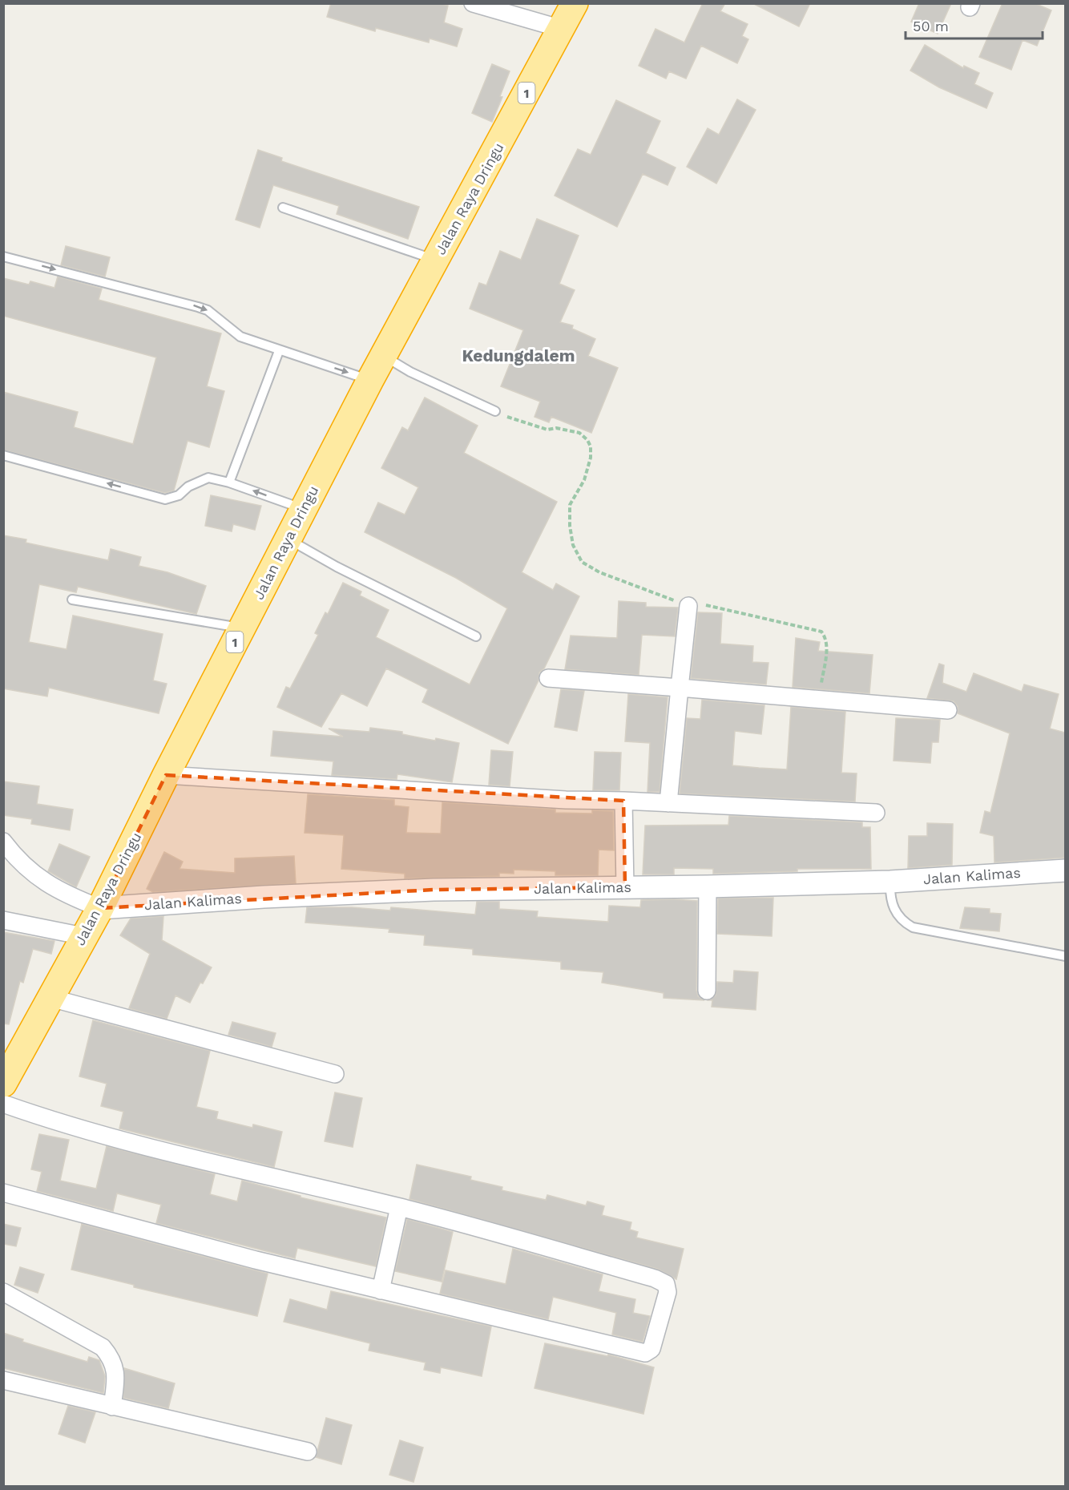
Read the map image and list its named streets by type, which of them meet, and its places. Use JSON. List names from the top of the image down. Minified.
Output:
{"streets":{"highway":["1","Jalan Raya Dringu"],"street":["Jalan Kalimas"]},"crossings":[["Jalan Raya Dringu","Jalan Kalimas"]],"districts":["Kedungdalem"],"scale_bar":"50 m"}
